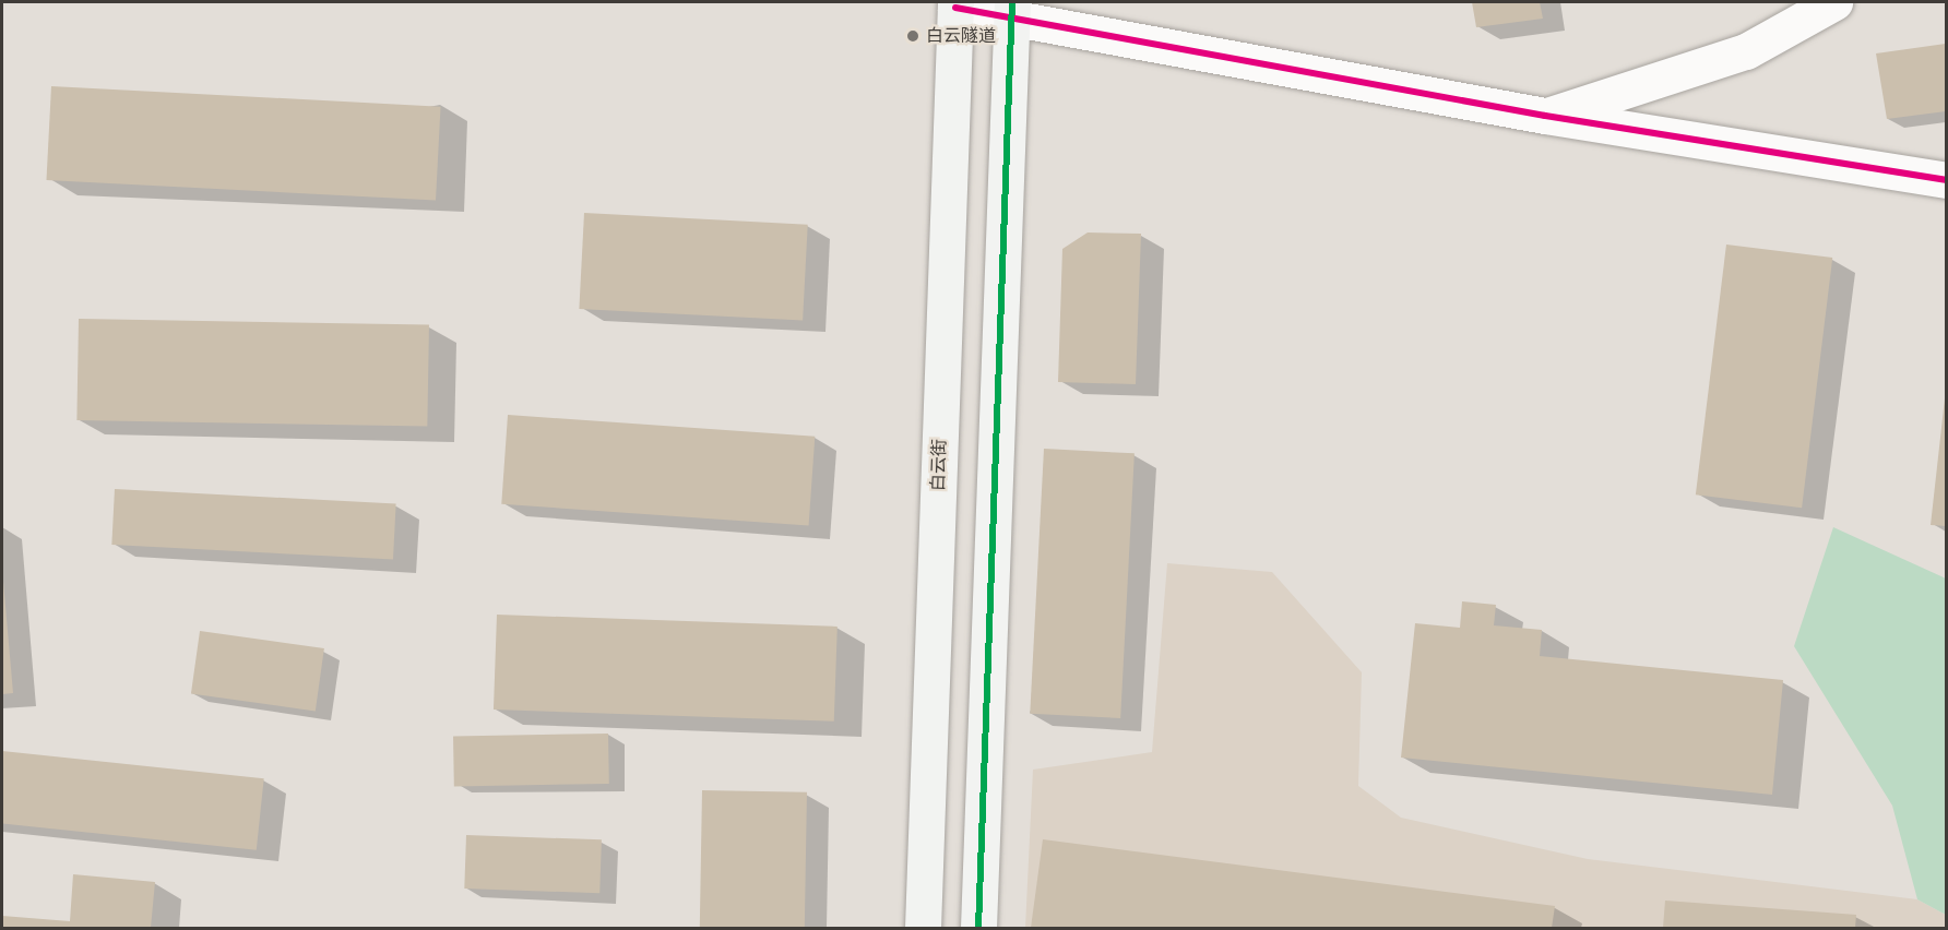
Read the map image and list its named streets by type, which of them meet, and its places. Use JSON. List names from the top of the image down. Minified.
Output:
{"streets":{"main road":["白云街"]},"places":["白云隧道"]}
